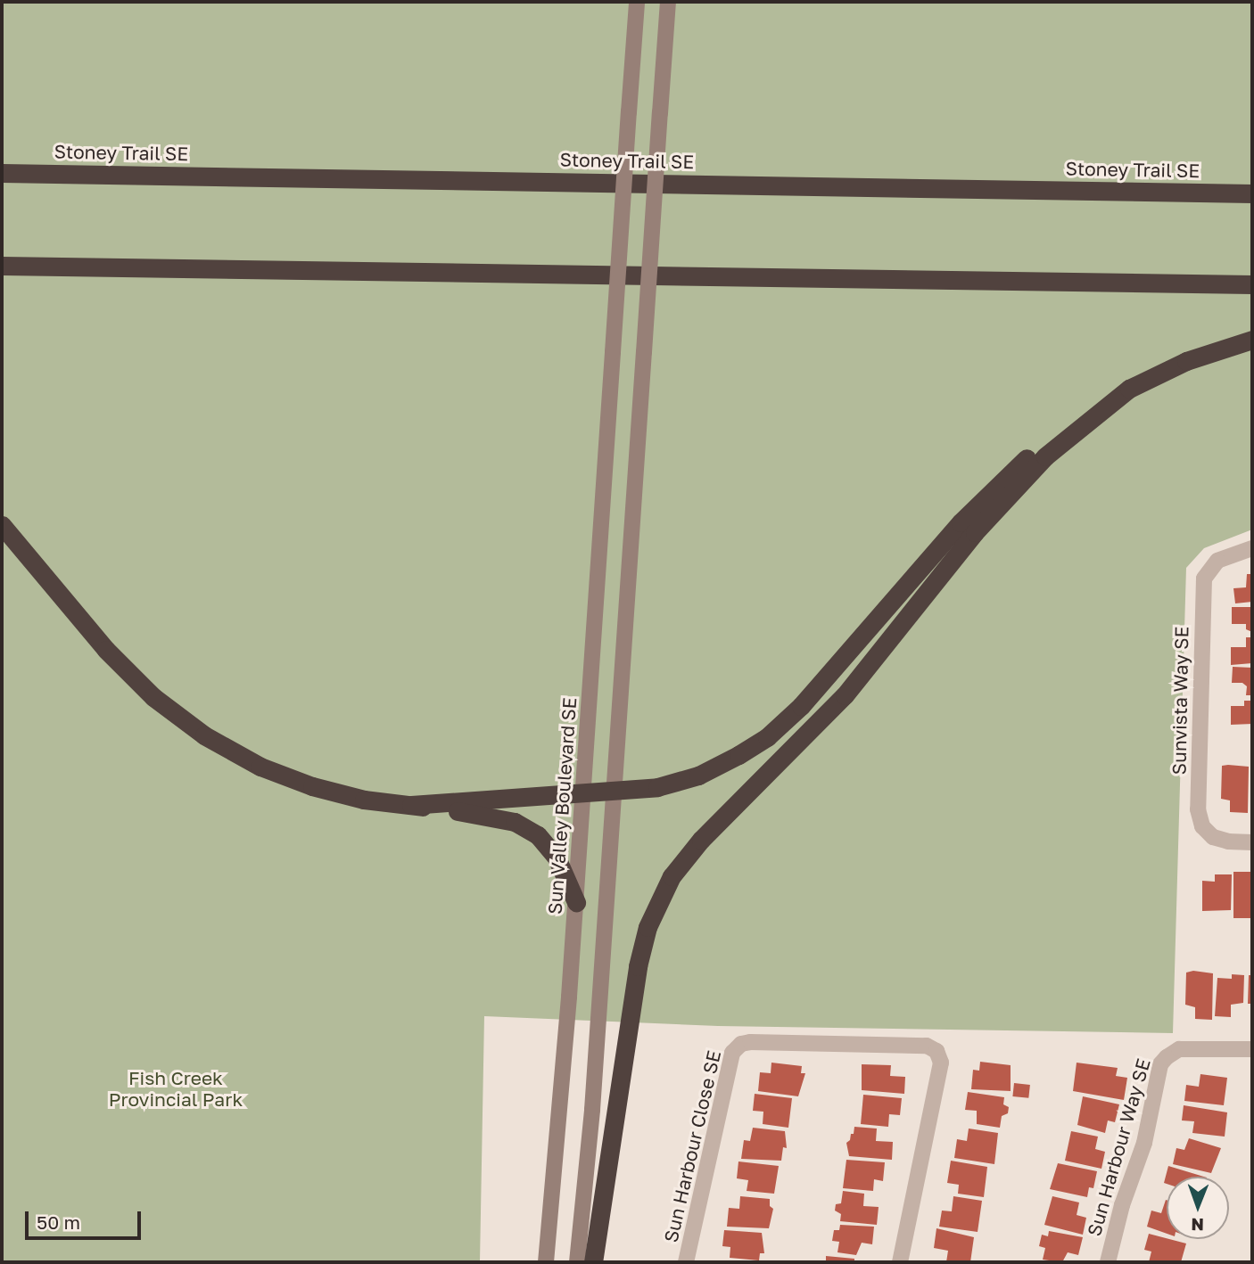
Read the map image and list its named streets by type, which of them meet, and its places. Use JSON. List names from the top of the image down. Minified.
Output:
{"streets":{"highway":["Stoney Trail SE"],"main road":["Sun Valley Boulevard SE"],"street":["Sunvista Way SE","Sun Harbour Close SE","Sun Harbour Way SE"]},"parks":["Fish Creek Provincial Park"],"scale_bar":"50 m","north":"bottom"}
